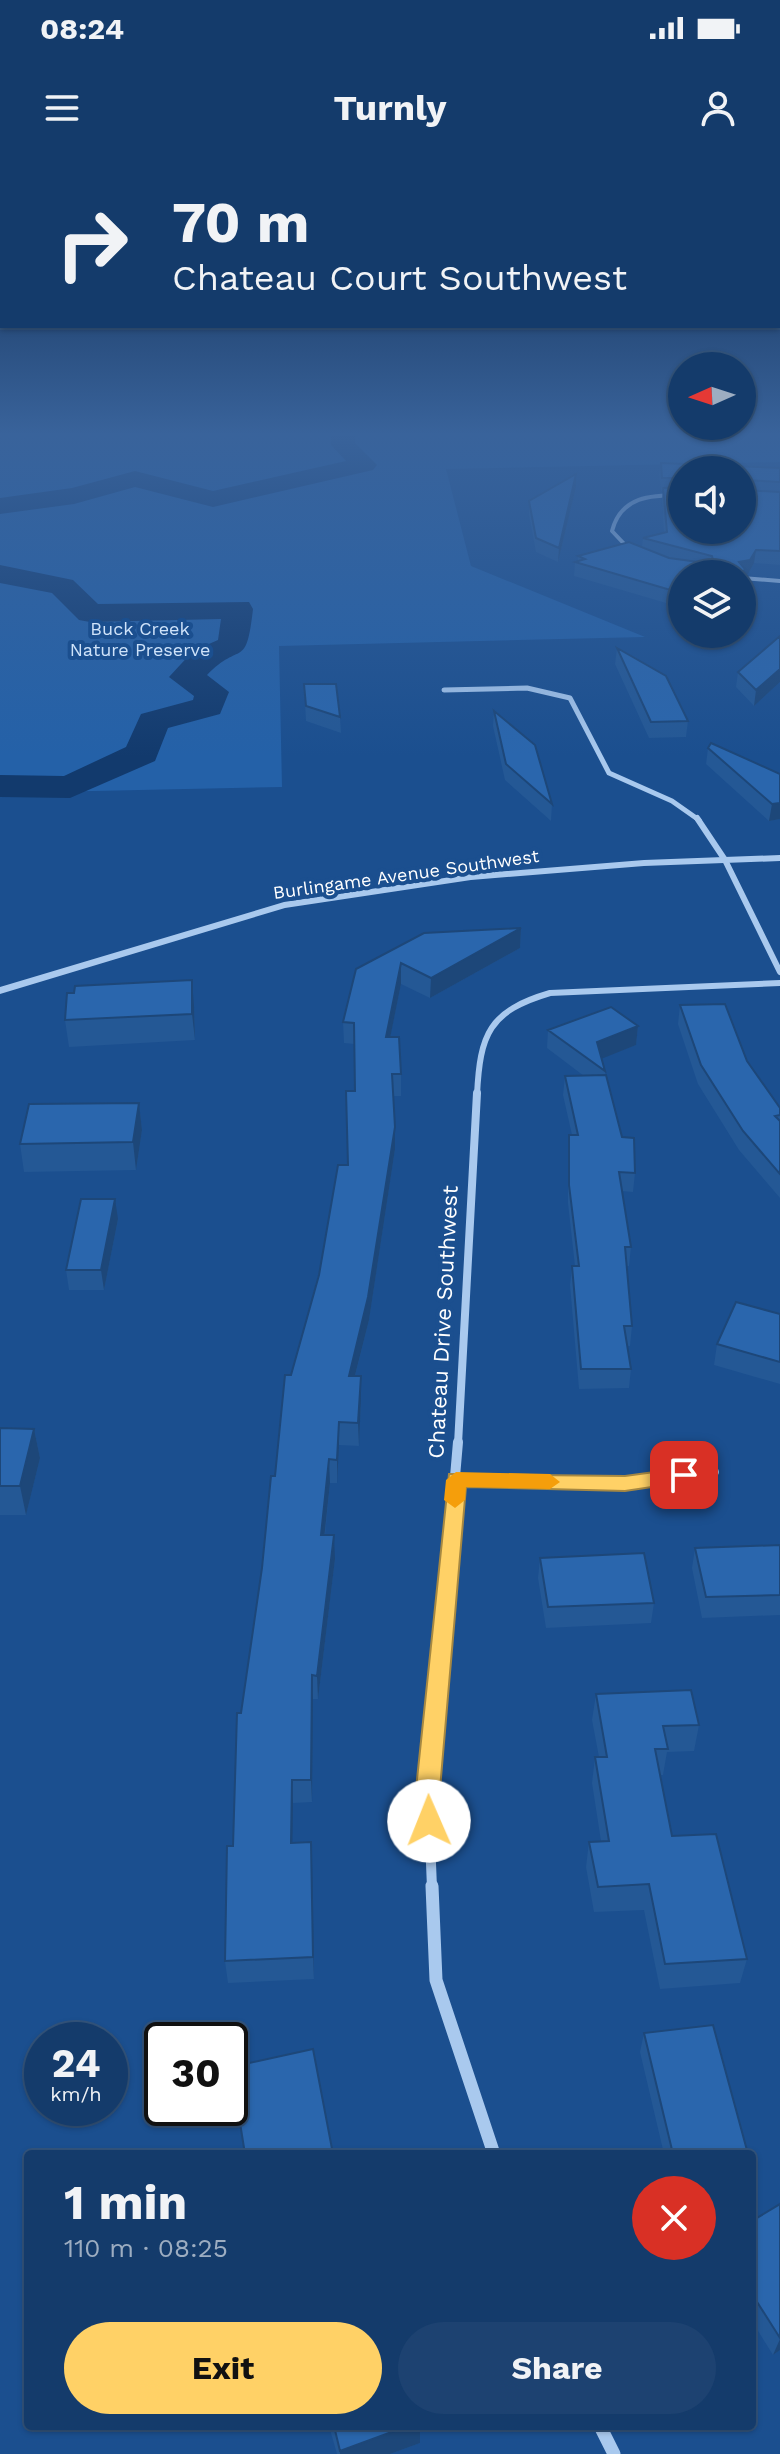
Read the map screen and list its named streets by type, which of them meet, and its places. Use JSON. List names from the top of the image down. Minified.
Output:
{"streets":{"street":["Burlingame Avenue Southwest","Chateau Drive Southwest"]},"parks":["Buck Creek Nature Preserve"],"north":"left","page":{"status":"08:24","header":"Turnly","turn":["70 m","Chateau Court Southwest"],"speed":"24 km/h","limit":"30","heading":["1 min","110 m · 08:25"],"buttons":["Exit","Share"]}}
